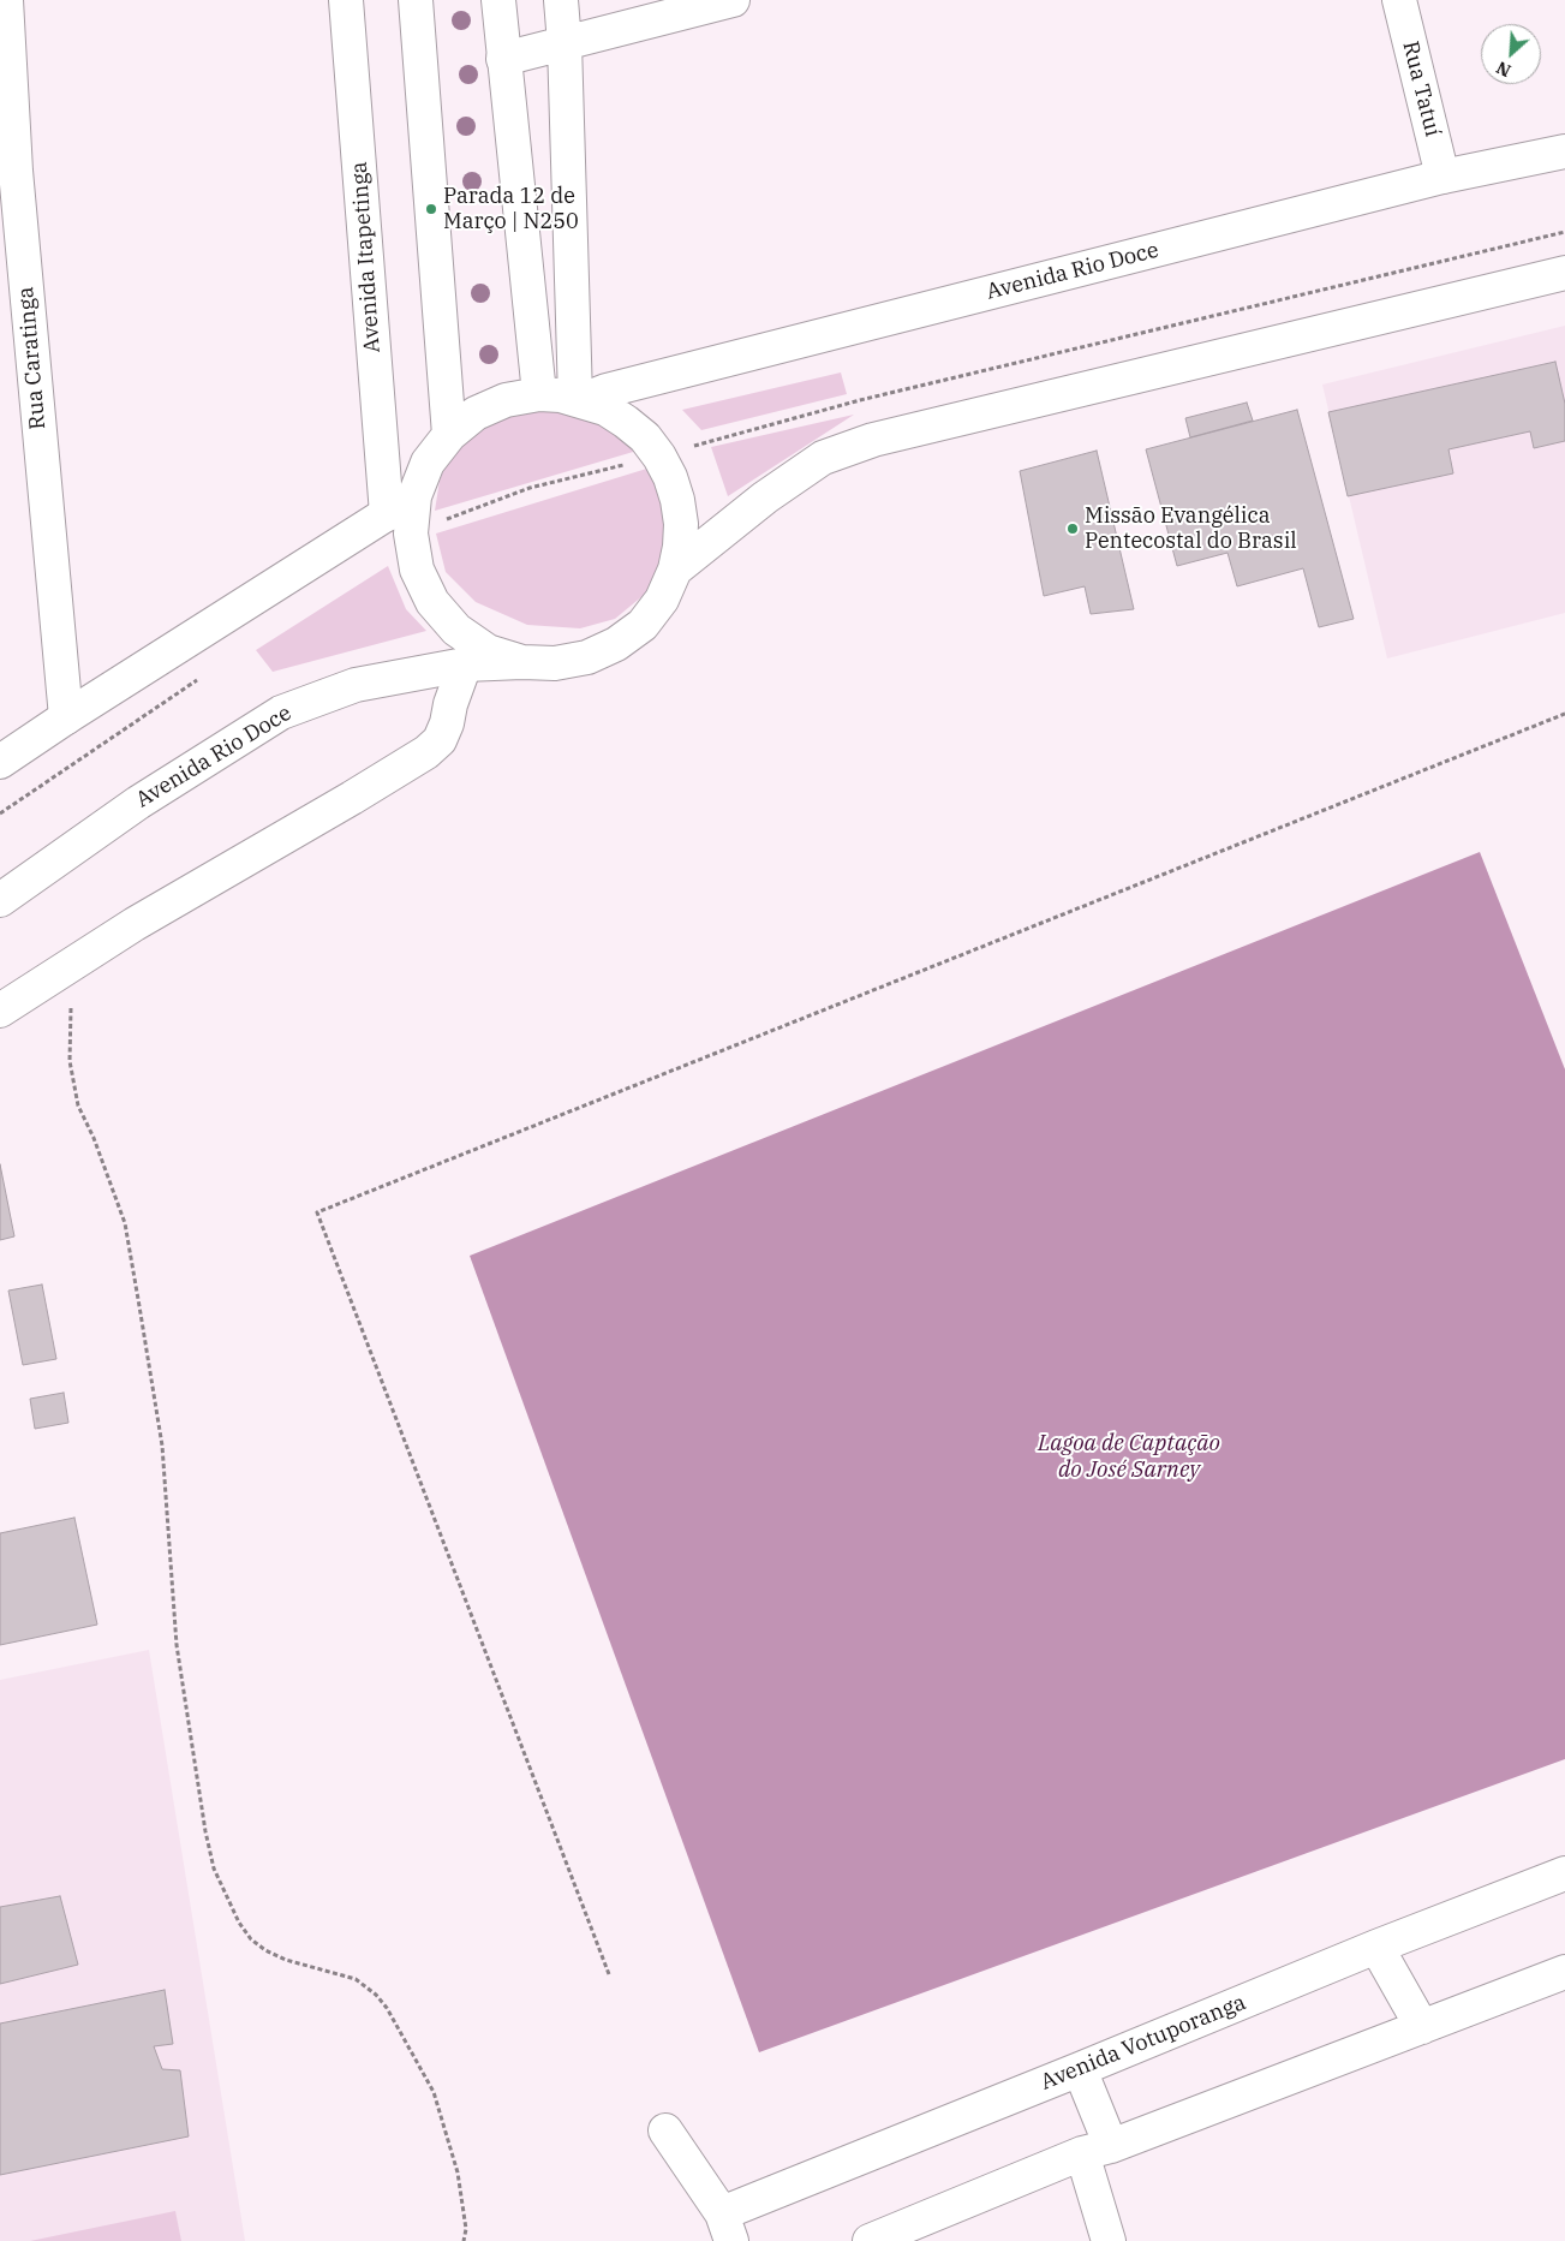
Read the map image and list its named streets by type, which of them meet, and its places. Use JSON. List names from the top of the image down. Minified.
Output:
{"streets":{"main road":["Rua Tatuí","Avenida Itapetinga","Avenida Rio Doce","Rua Caratinga","Avenida Votuporanga"]},"crossings":[["Rua Tatuí","Avenida Rio Doce"]],"water":["Lagoa de Captação do José Sarney"],"places":["Parada 12 de Março | N250","Missão Evangélica Pentecostal do Brasil"],"north":"bottom left"}
